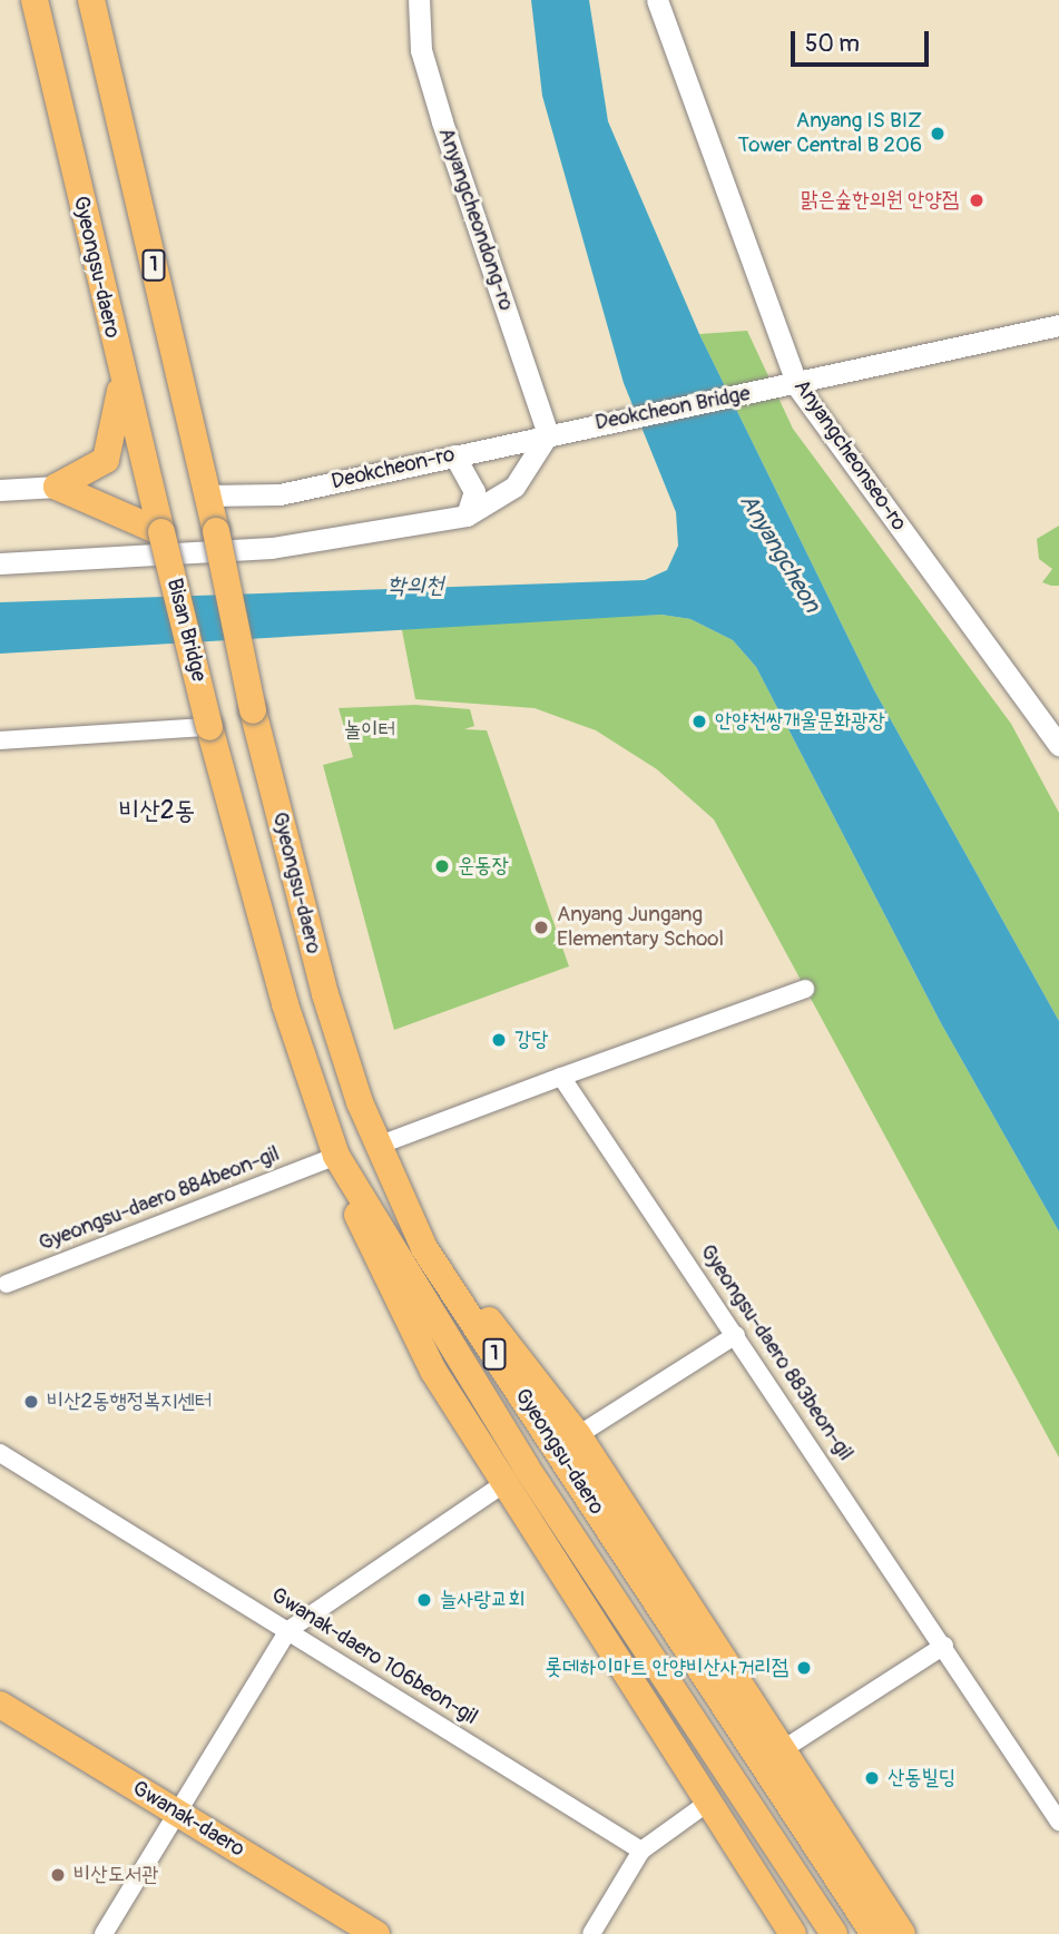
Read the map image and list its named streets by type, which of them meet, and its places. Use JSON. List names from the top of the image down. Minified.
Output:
{"streets":{"main road":["1","Gyeongsu-daero","Bisan Bridge","Gwanak-daero"],"street":["Anyangcheondong-ro","Deokcheon Bridge","Anyangcheonseo-ro","Deokcheon-ro","Gyeongsu-daero 884beon-gil","Gyeongsu-daero 883beon-gil","Gwanak-daero 106beon-gil"]},"crossings":[["Anyangcheondong-ro","Deokcheon-ro"],["1","Gyeongsu-daero"],["1","Deokcheon-ro"],["Gyeongsu-daero","Deokcheon-ro"],["Gyeongsu-daero","Bisan Bridge"],["Gyeongsu-daero","Gyeongsu-daero 884beon-gil"],["Deokcheon Bridge","Anyangcheonseo-ro"],["Deokcheon Bridge","Deokcheon-ro"]],"districts":["비산2동"],"water":["Anyangcheon","학의천"],"parks":["놀이터"],"places":["Anyang IS BIZ Tower Central B 206","맑은숲한의원 안양점","안양천쌍개울문화광장","운동장","Anyang Jungang Elementary School","강당","비산2동행정복지센터","늘사랑교회","롯데하이마트 안양비산사거리점","산동빌딩","비산도서관"],"scale_bar":"50 m"}
